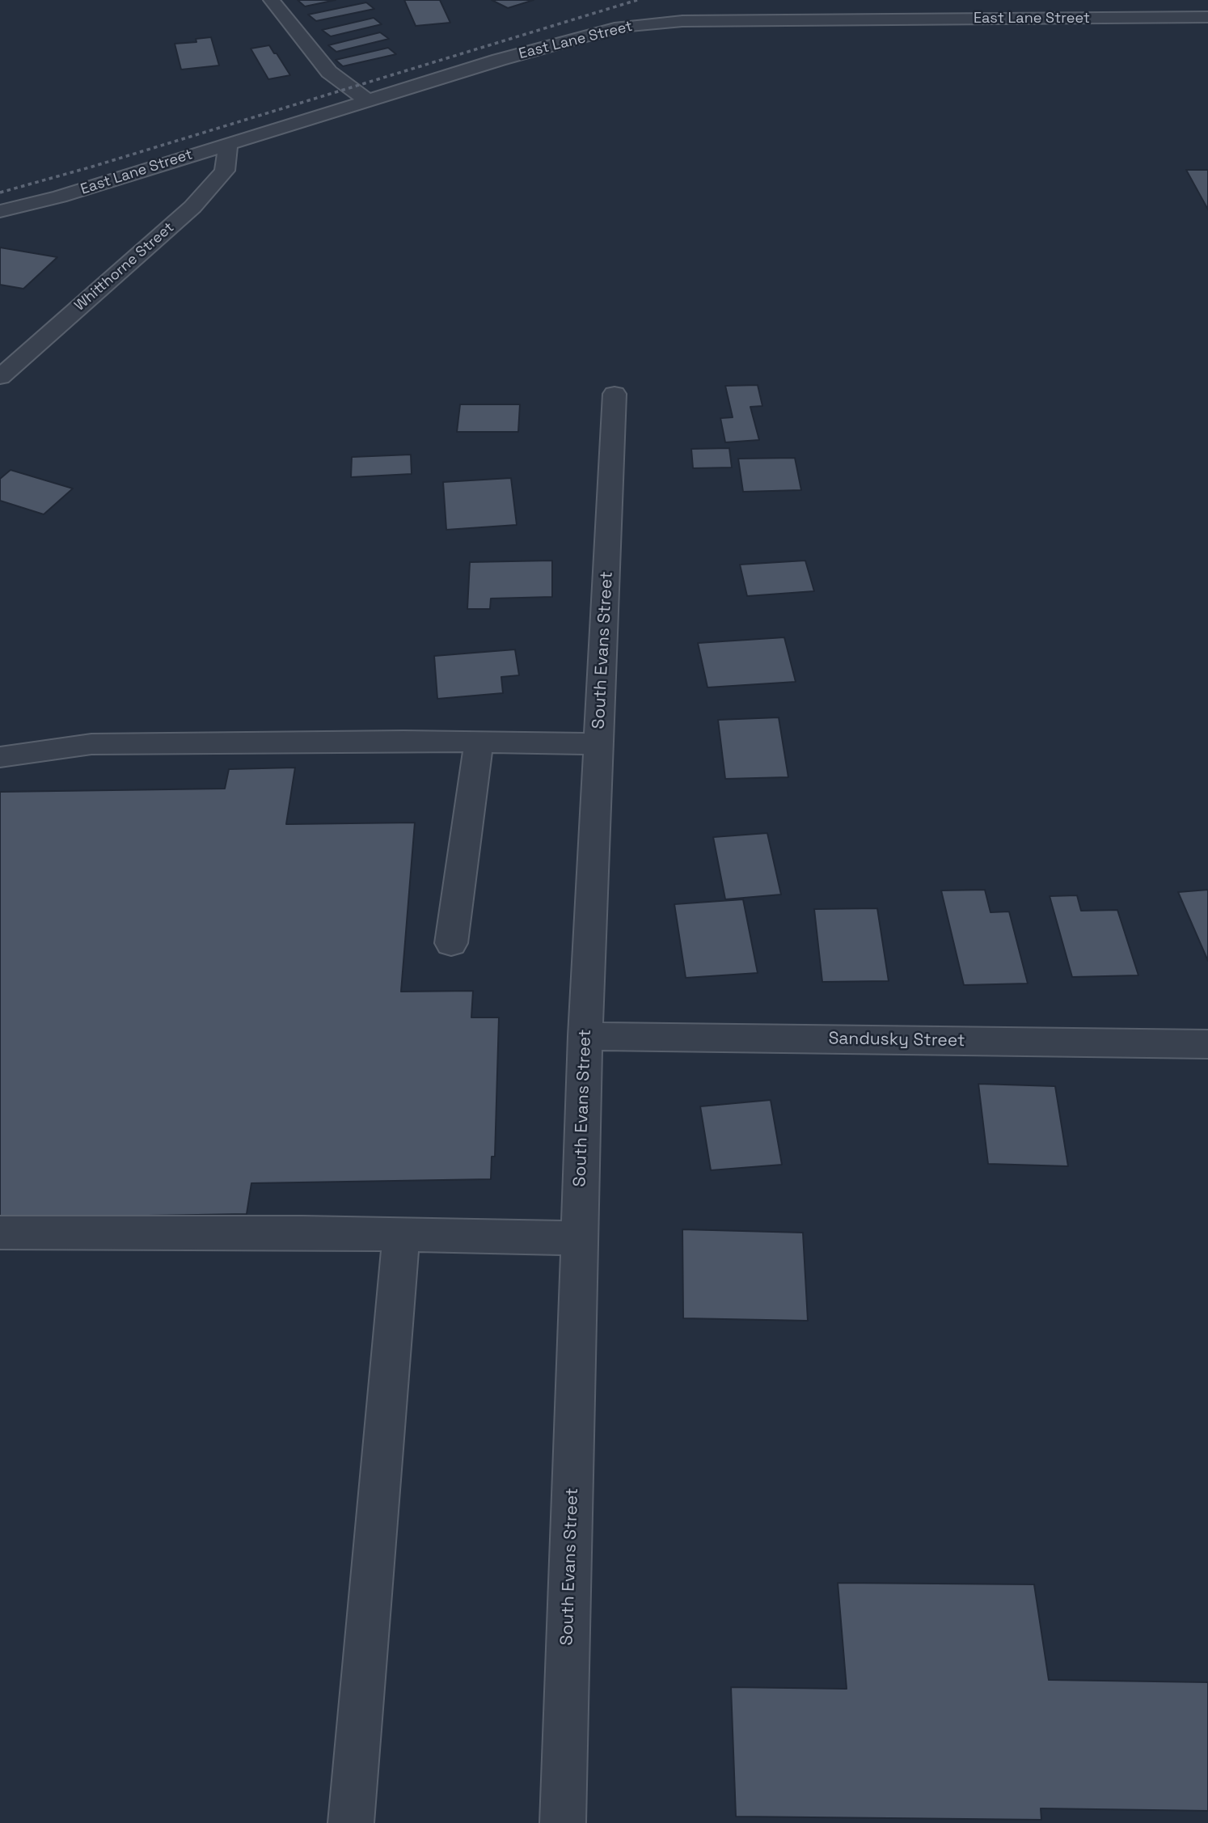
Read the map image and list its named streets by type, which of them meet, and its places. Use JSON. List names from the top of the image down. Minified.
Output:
{"streets":{"street":["East Lane Street","Whitthorne Street","South Evans Street","Sandusky Street"]},"crossings":[["East Lane Street","Whitthorne Street"],["South Evans Street","Sandusky Street"]]}
